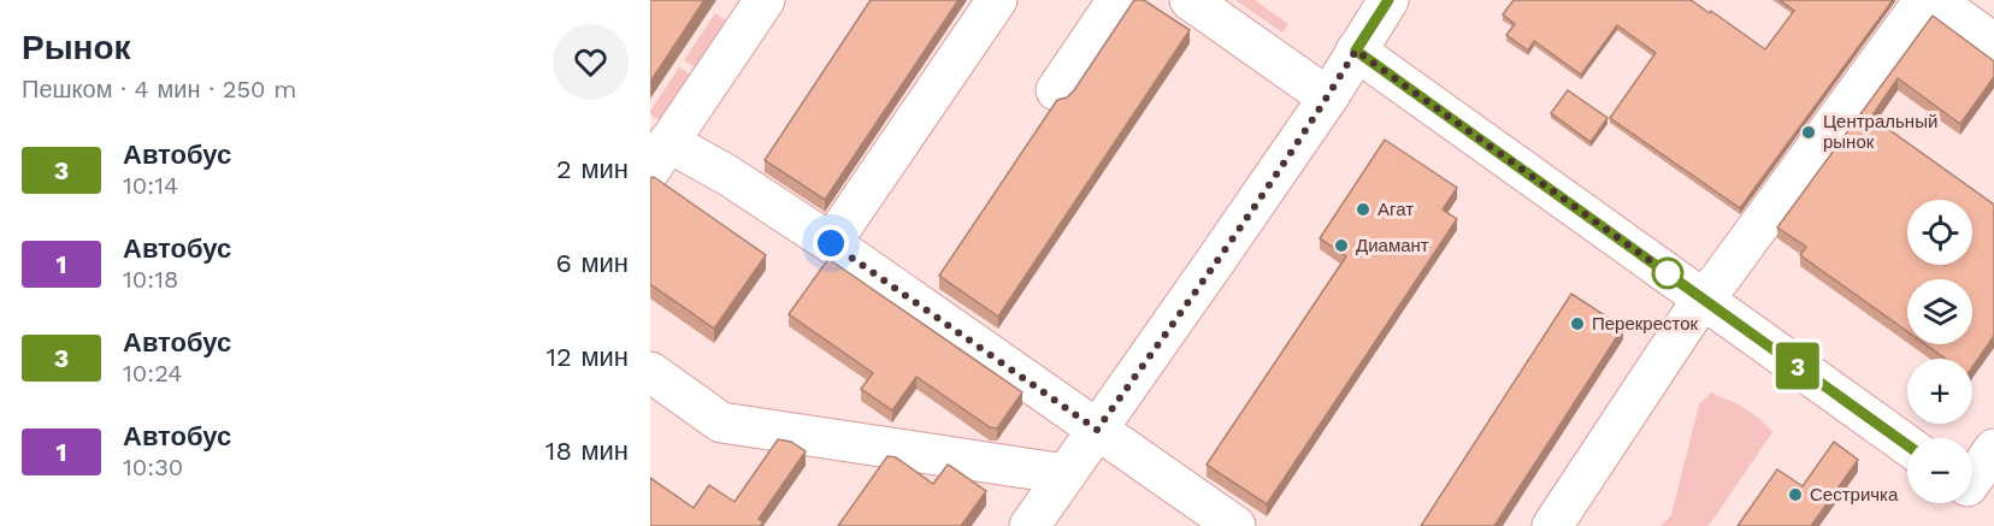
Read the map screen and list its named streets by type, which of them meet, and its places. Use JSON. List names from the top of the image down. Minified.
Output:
{"places":["Центральный рынок","Агат","Диамант","Перекресток","Сестричка"],"lines":["bus line 3"],"page":{"heading":["Рынок","Пешком · 4 мин · 250 m"],"on_map":"3","list":[{"mark":"3","name":"Автобус","note":"10:14","value":"2 мин"},{"mark":"1","name":"Автобус","note":"10:18","value":"6 мин"},{"mark":"3","name":"Автобус","note":"10:24","value":"12 мин"},{"mark":"1","name":"Автобус","note":"10:30","value":"18 мин"}],"map_buttons":["+","−"]}}
